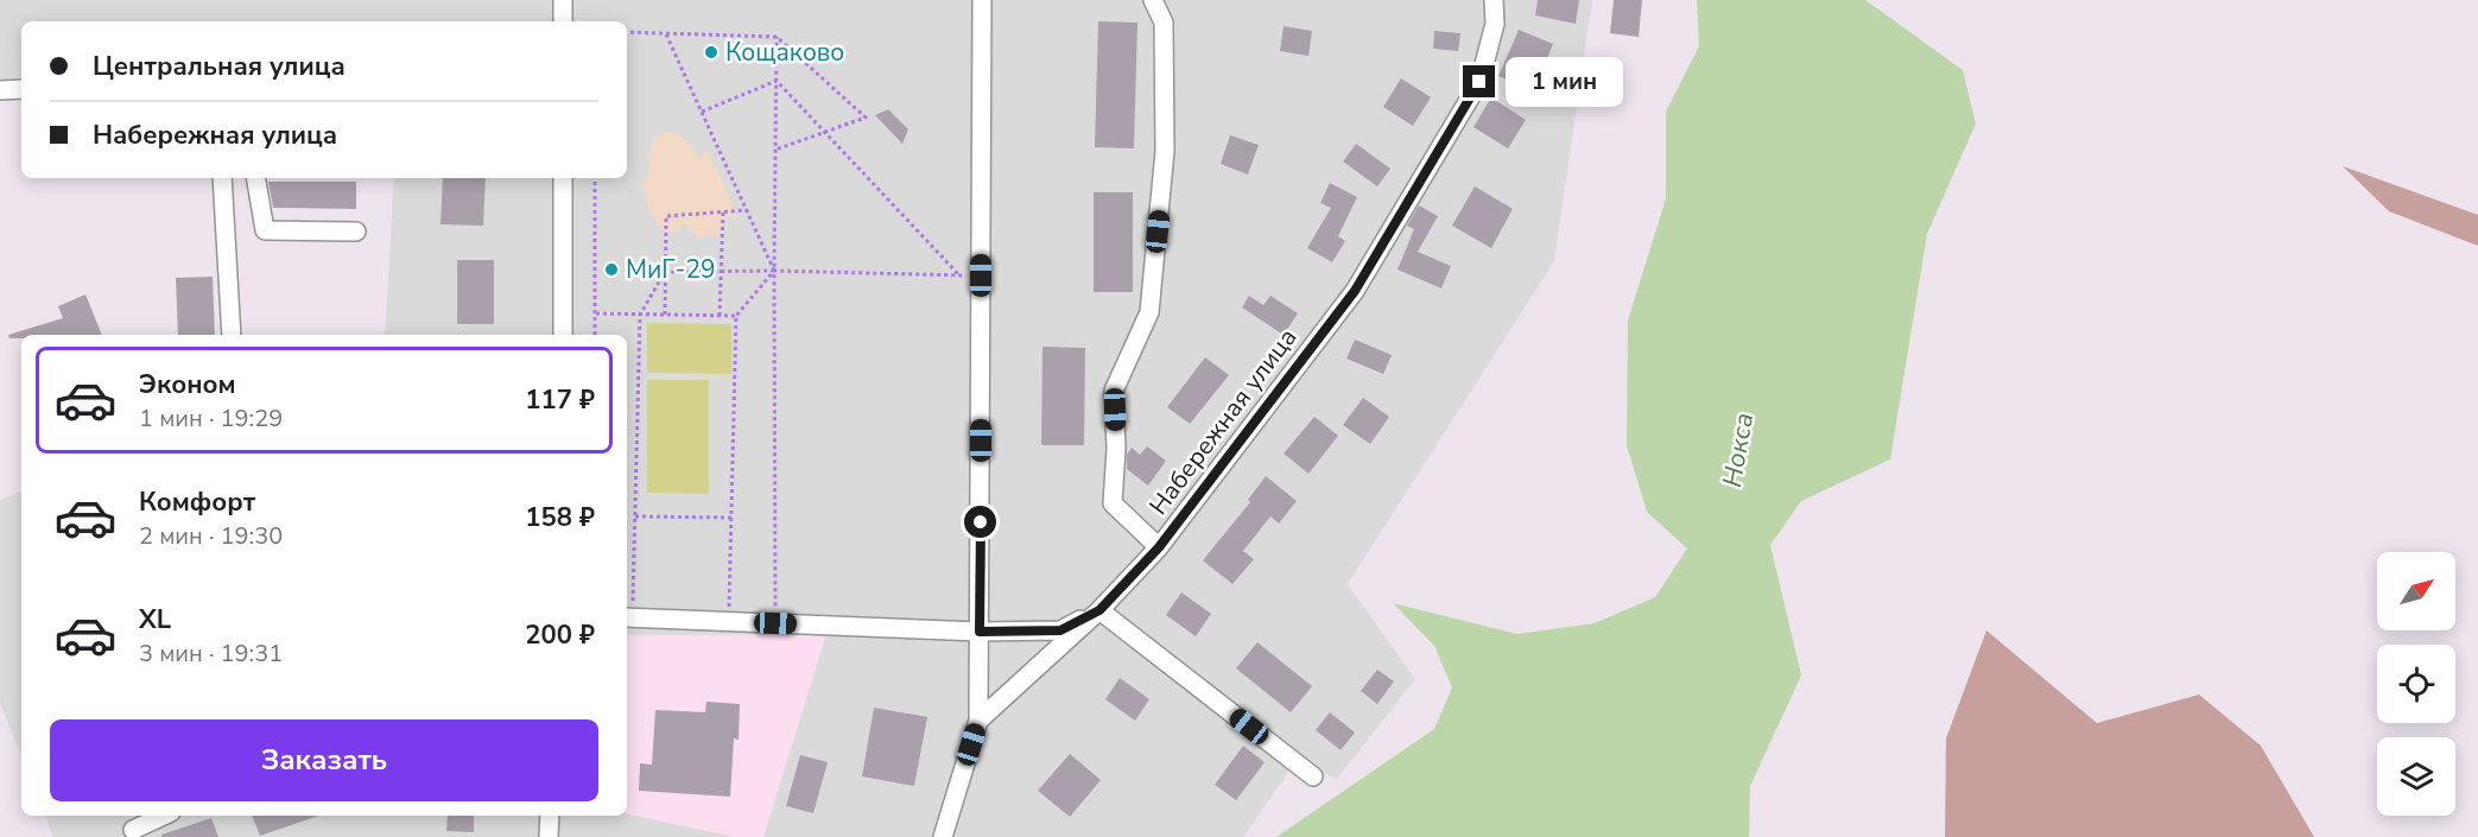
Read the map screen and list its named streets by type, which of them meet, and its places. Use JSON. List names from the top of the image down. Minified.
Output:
{"streets":{"street":["Набережная улица"]},"water":["Нокса"],"places":["Кощаково","МиГ-29"],"north":"top right","page":{"banner":["Центральная улица","Набережная улица"],"bubble":"1 мин","list":[{"name":"Эконом","note":"1 мин · 19:29","value":"117 ₽"},{"name":"Комфорт","note":"2 мин · 19:30","value":"158 ₽"},{"name":"XL","note":"3 мин · 19:31","value":"200 ₽"}],"buttons":"Заказать"}}
